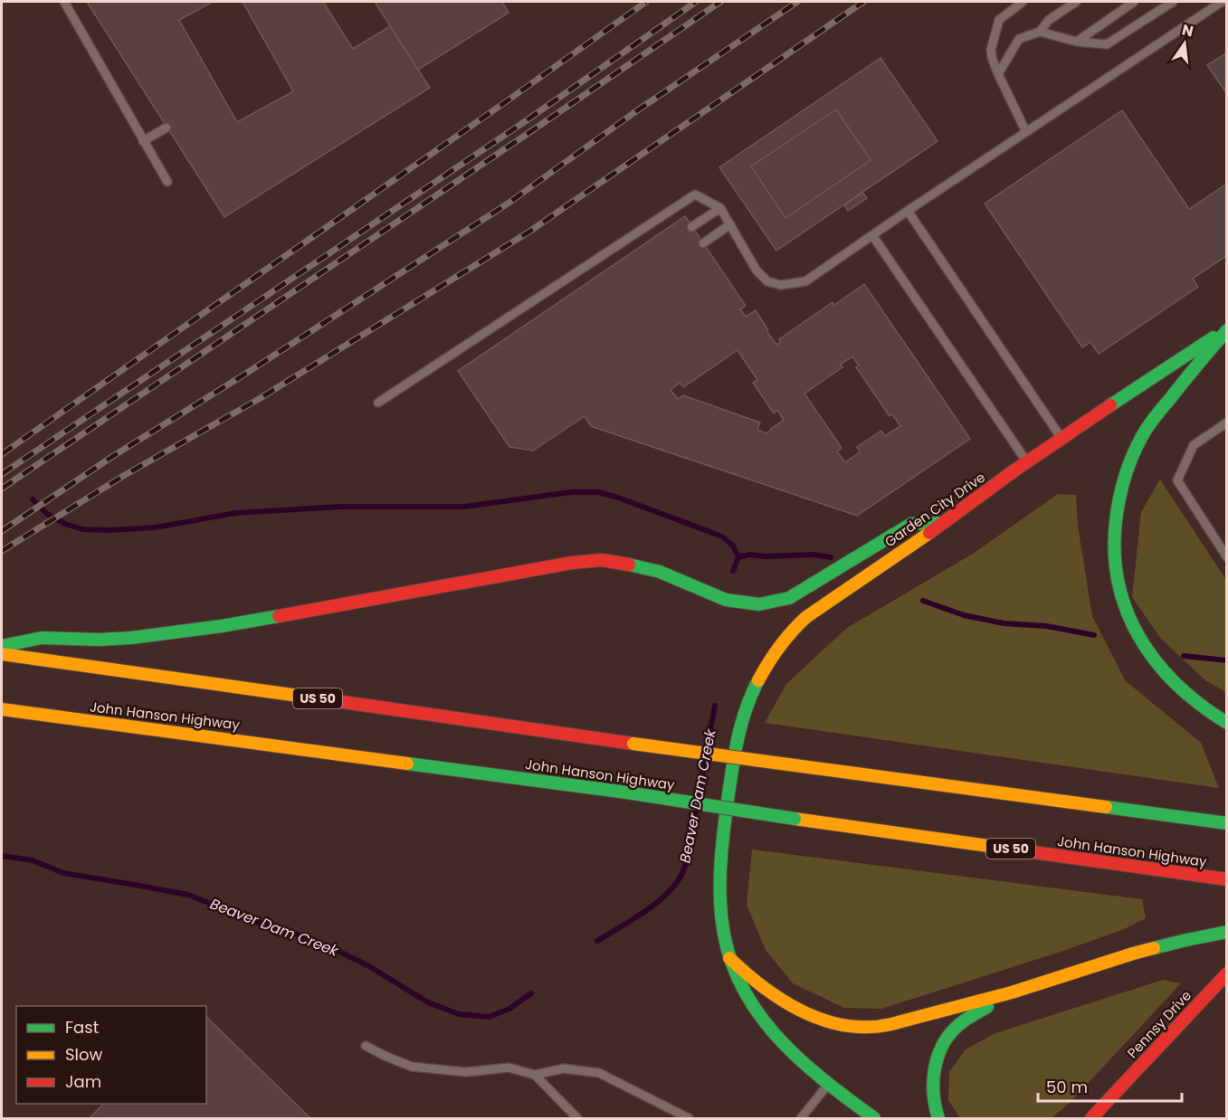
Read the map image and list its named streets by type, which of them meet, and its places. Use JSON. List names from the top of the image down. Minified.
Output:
{"streets":{"main road":["Garden City Drive","US 50","John Hanson Highway","Pennsy Drive"]},"water":["Beaver Dam Creek"],"legend":["Fast","Slow","Jam"],"scale_bar":"50 m","north":"top"}
